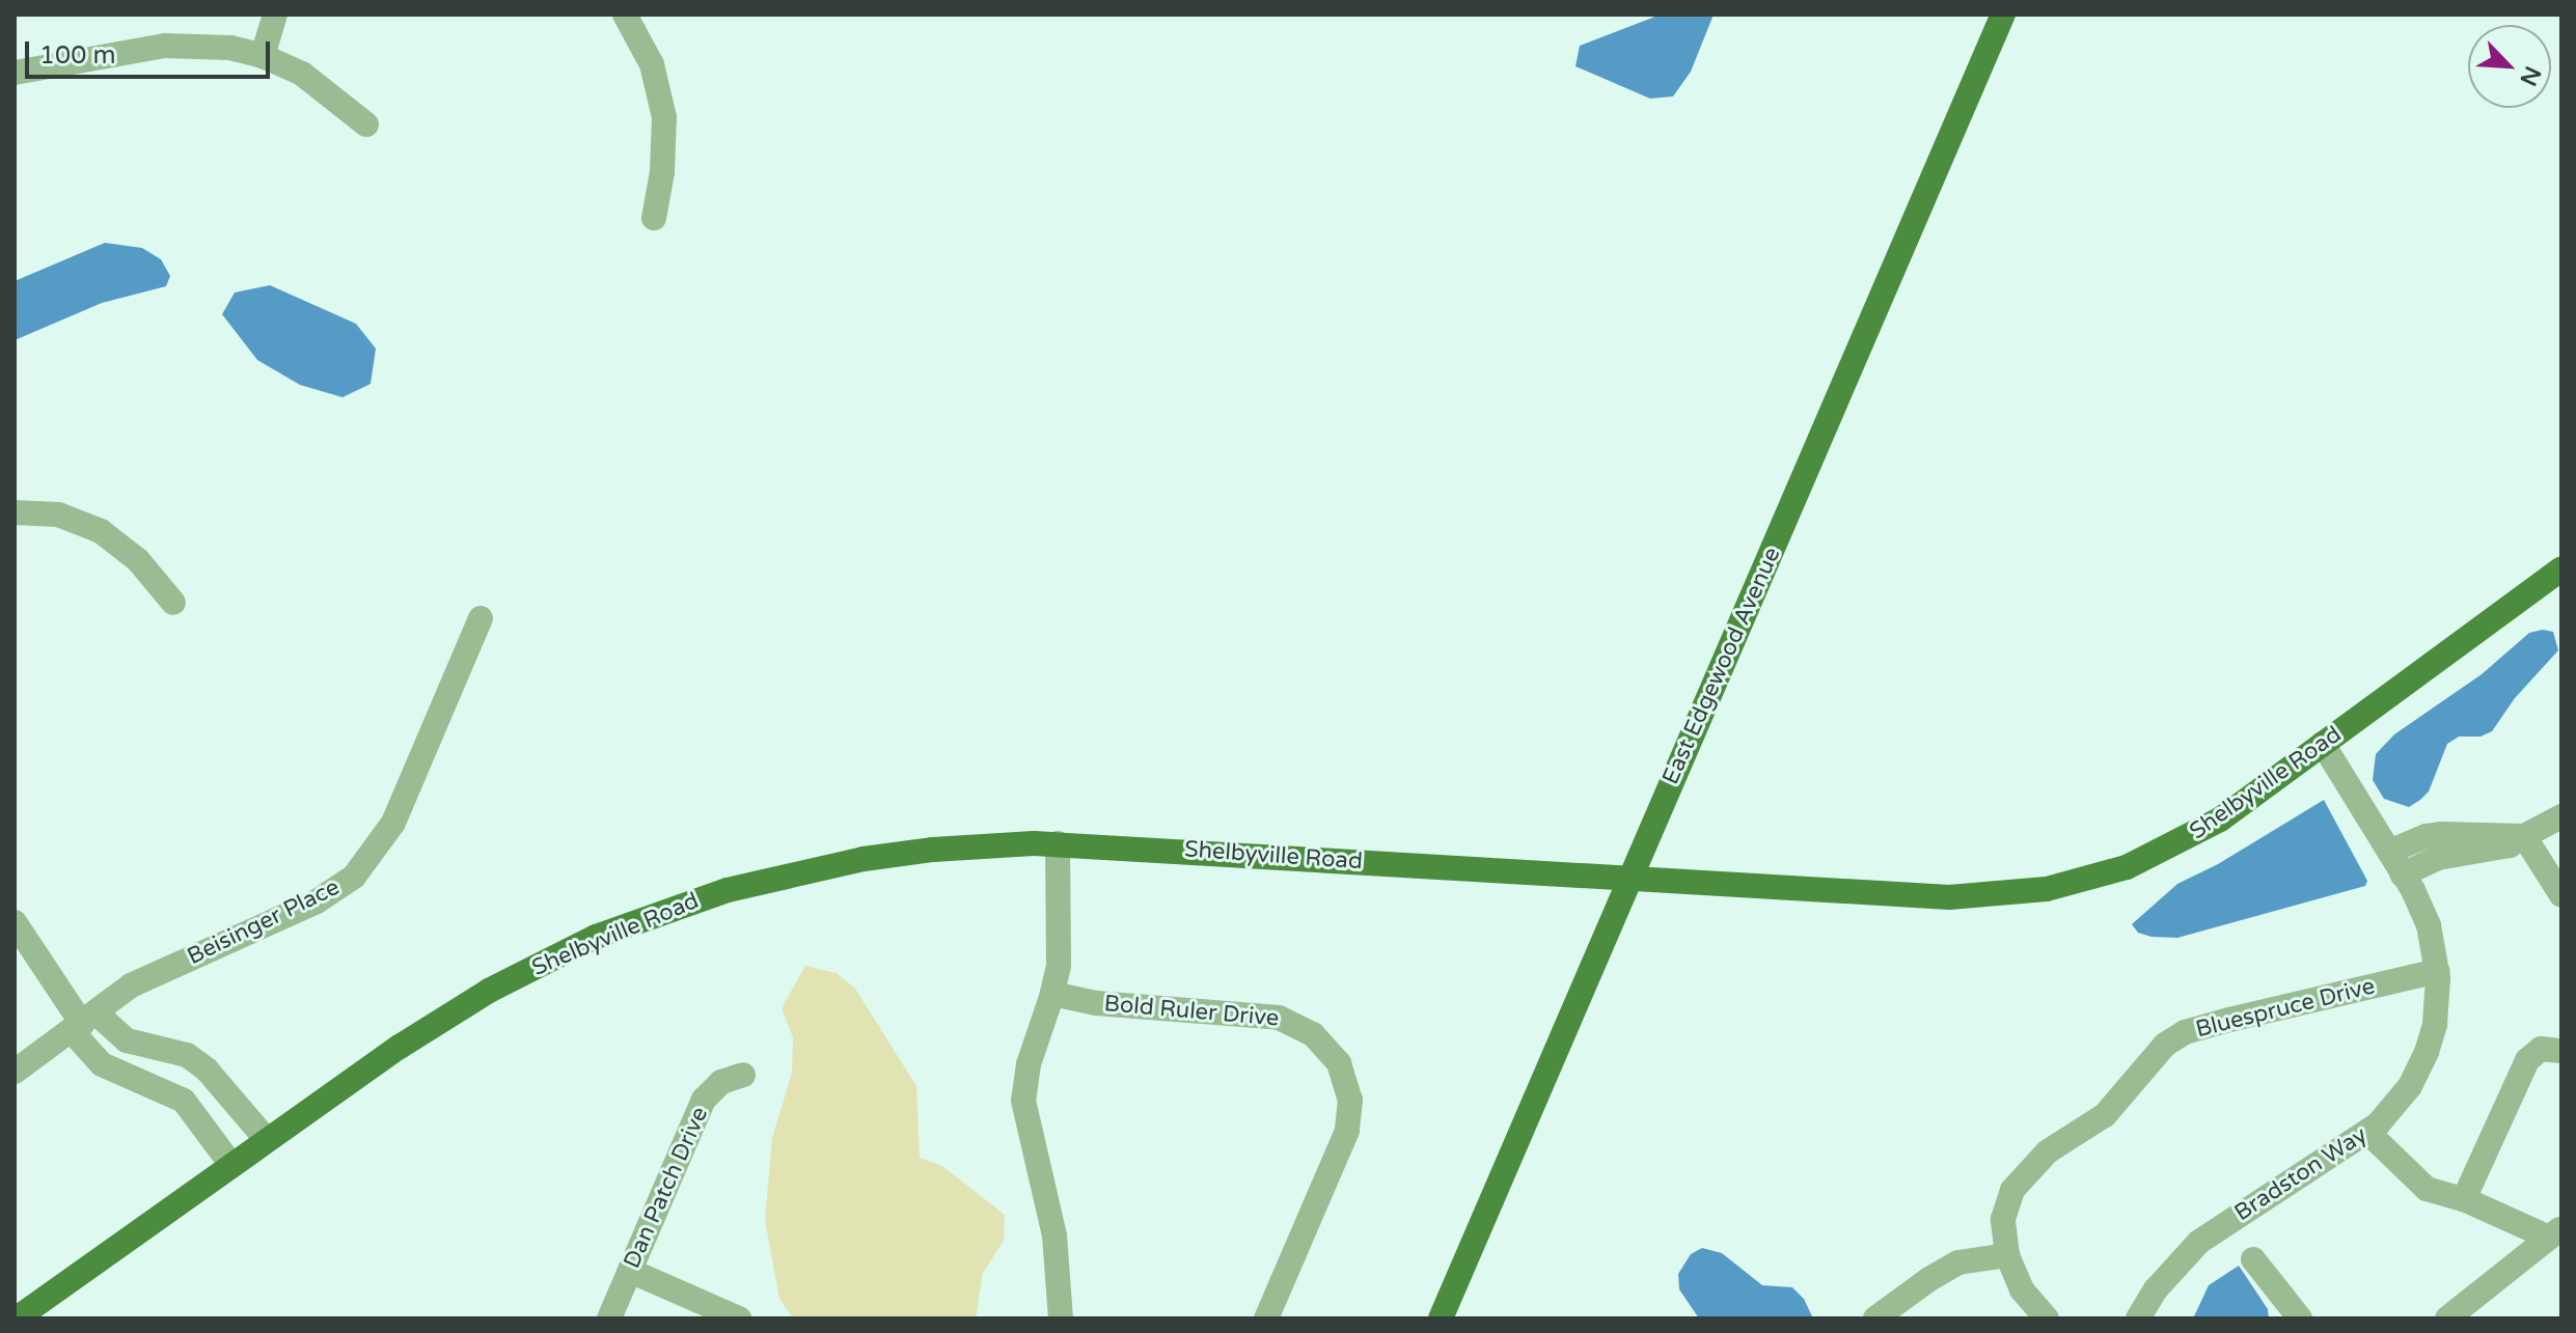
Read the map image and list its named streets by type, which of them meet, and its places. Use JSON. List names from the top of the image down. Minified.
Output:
{"streets":{"main road":["East Edgewood Avenue","Shelbyville Road"],"street":["Beisinger Place","Bluespruce Drive","Bold Ruler Drive","Bradston Way","Dan Patch Drive"]},"crossings":[["East Edgewood Avenue","Shelbyville Road"],["Shelbyville Road","Bradston Way"],["Bluespruce Drive","Bradston Way"]],"scale_bar":"100 m","north":"bottom right"}
